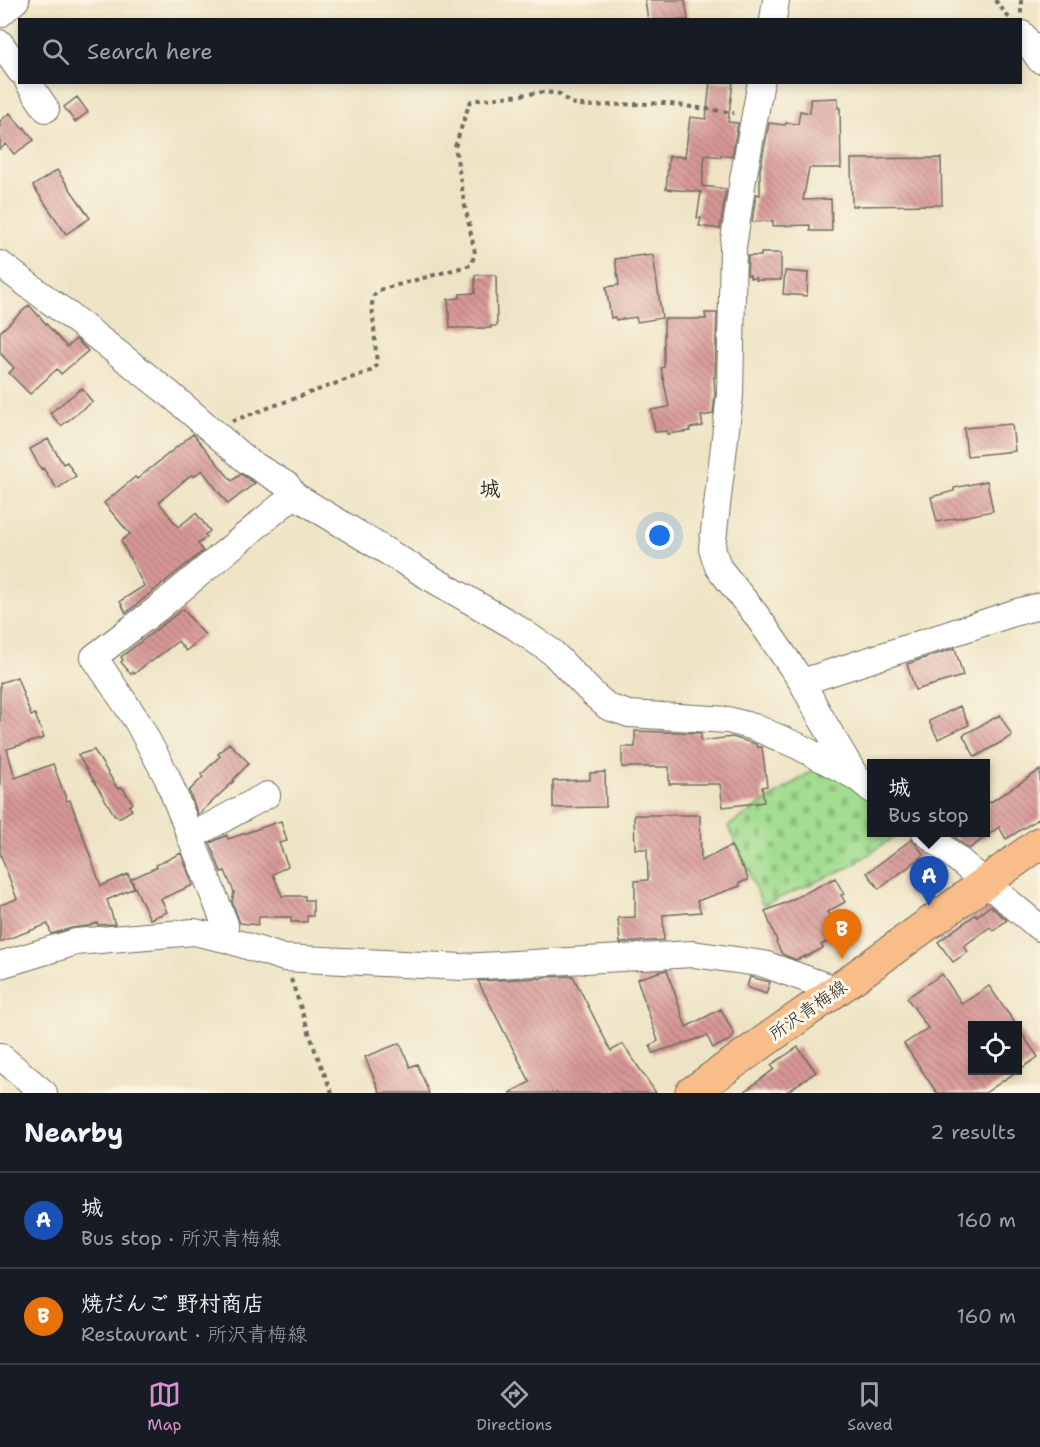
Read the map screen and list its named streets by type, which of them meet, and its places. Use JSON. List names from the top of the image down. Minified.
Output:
{"streets":{"main road":["所沢青梅線"]},"districts":["城"],"page":{"search":"Search here","popup":["城","Bus stop"],"pins":["A","B"],"heading":["Nearby","2 results"],"list":[{"mark":"A","name":"城","note":"Bus stop · 所沢青梅線","value":"160 m"},{"mark":"B","name":"焼だんご 野村商店","note":"Restaurant · 所沢青梅線","value":"160 m"}],"nav":["Map","Directions","Saved"]}}
